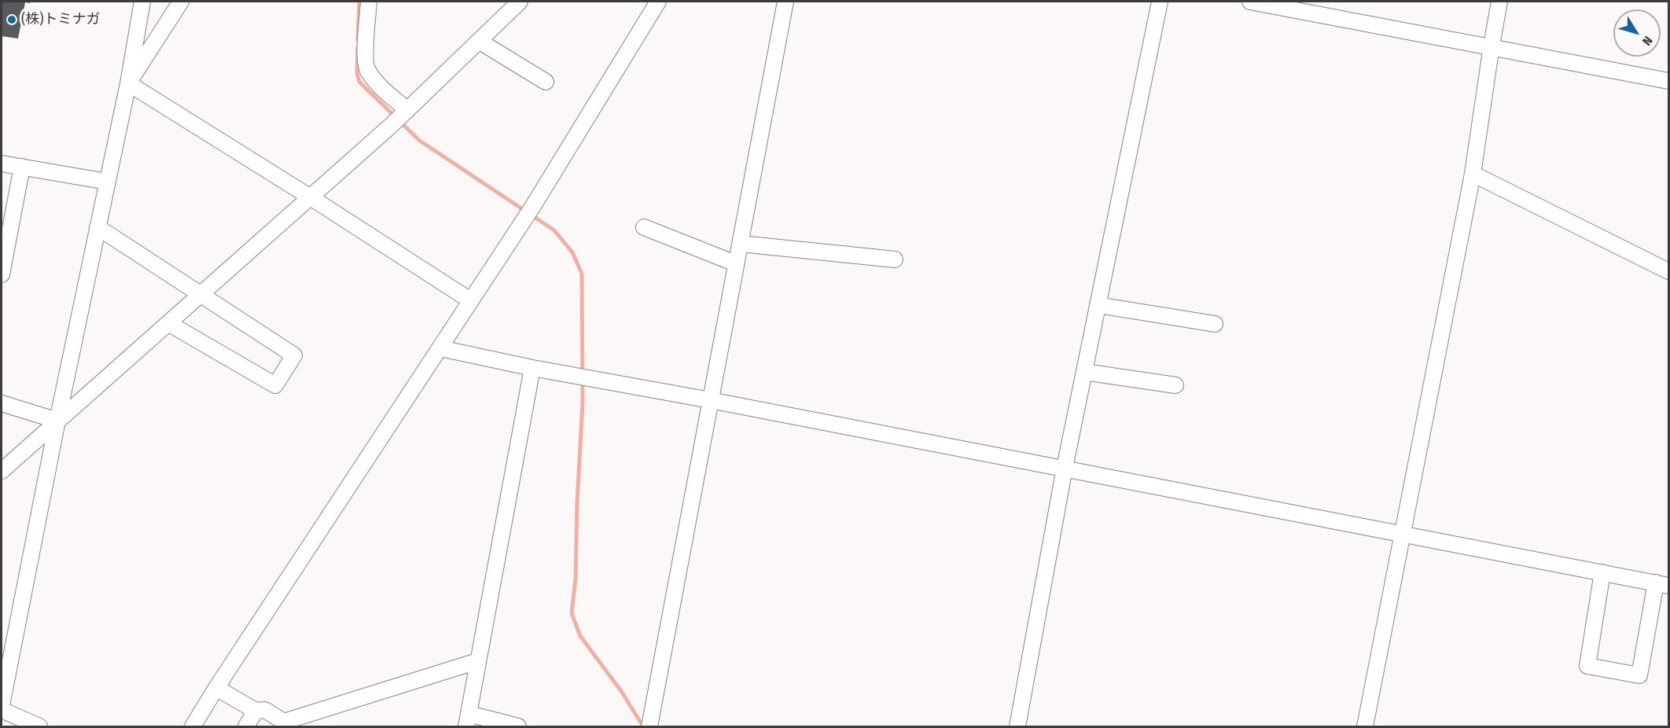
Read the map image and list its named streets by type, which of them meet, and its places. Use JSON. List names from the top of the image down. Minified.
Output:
{"places":["(株)トミナガ"],"north":"bottom right"}
